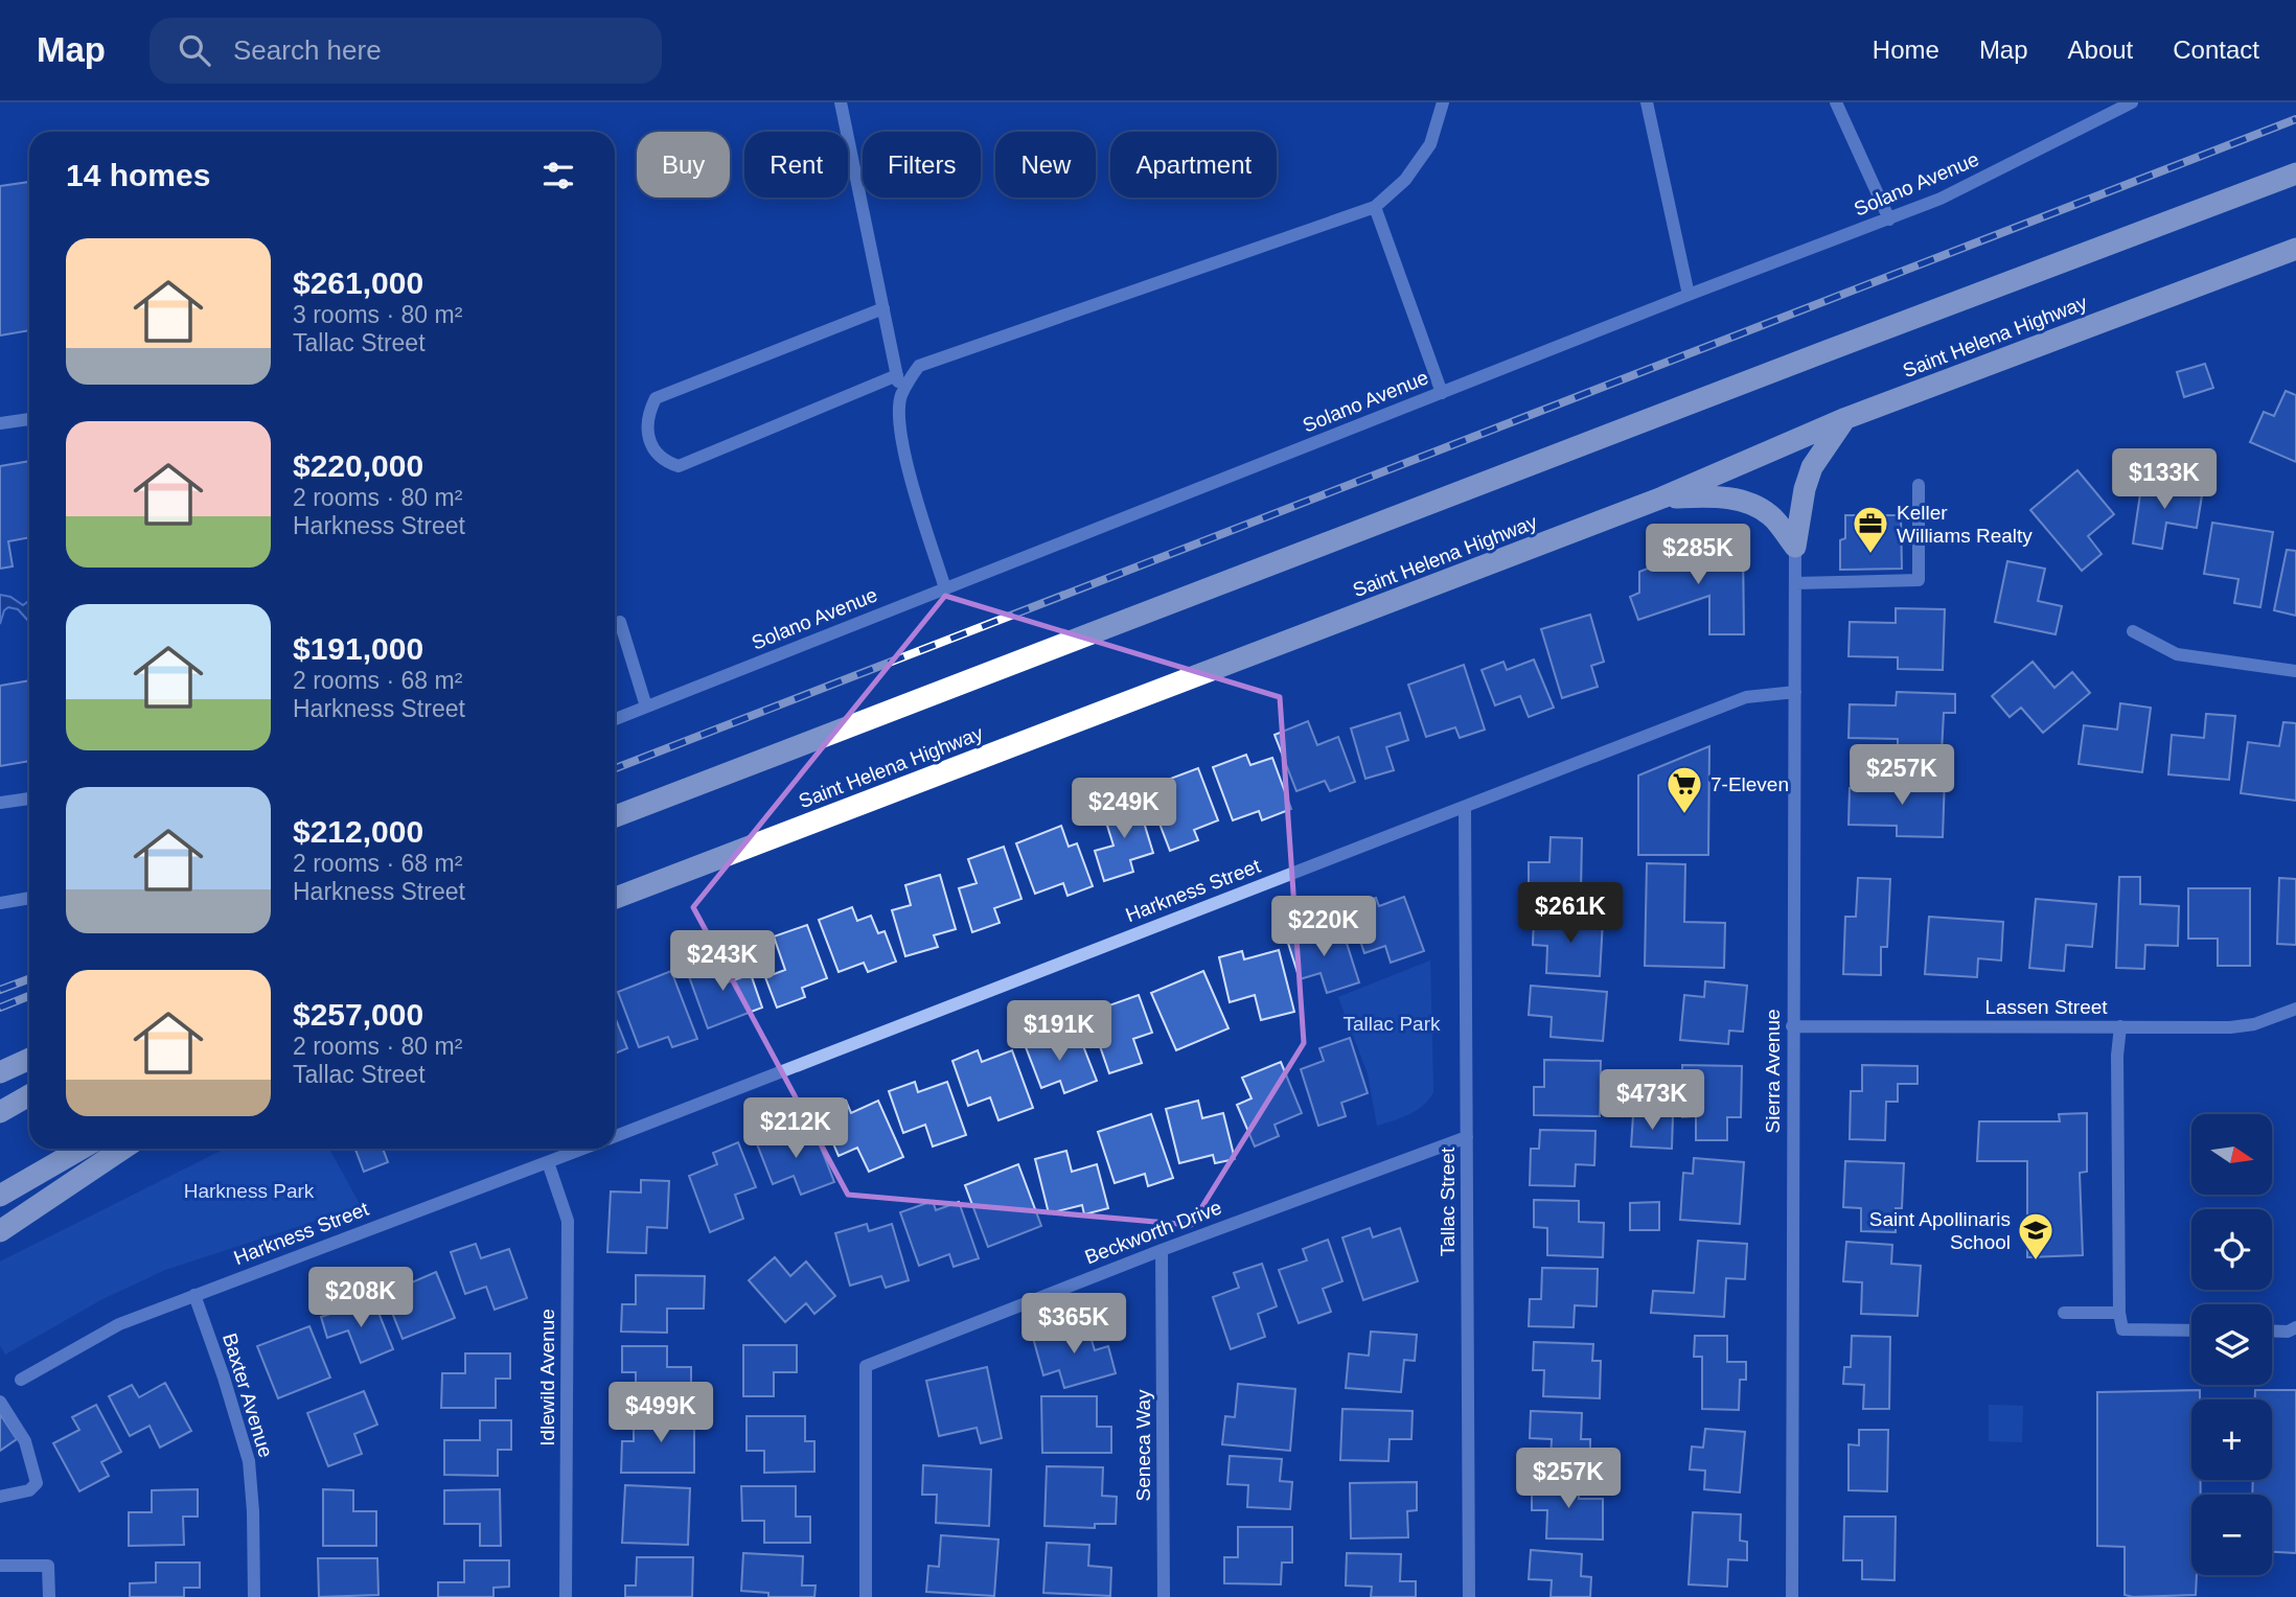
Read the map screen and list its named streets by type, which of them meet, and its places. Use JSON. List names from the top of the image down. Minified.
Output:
{"streets":{"highway":["Saint Helena Highway"],"street":["Solano Avenue","Harkness Street","Lassen Street","Sierra Avenue","Tallac Street","Beckworth Drive","Idlewild Avenue","Baxter Avenue","Seneca Way"]},"crossings":[["Harkness Street","Sierra Avenue"],["Harkness Street","Tallac Street"],["Harkness Street","Idlewild Avenue"],["Harkness Street","Baxter Avenue"],["Lassen Street","Sierra Avenue"],["Tallac Street","Beckworth Drive"],["Beckworth Drive","Seneca Way"]],"parks":["Tallac Park","Harkness Park"],"places":{"office":["Keller Williams Realty"],"supermarket":["7-Eleven"],"school or university":["Saint Apollinaris School"]},"north":"right","page":{"header":"Map","search":"Search here","nav":["Home","Map","About","Contact"],"chip":["Buy","Rent","Filters","New","Apartment"],"heading":"14 homes","list":[{"name":"$261,000","note":"3 rooms · 80 m² · Tallac Street"},{"name":"$220,000","note":"2 rooms · 80 m² · Harkness Street"},{"name":"$191,000","note":"2 rooms · 68 m² · Harkness Street"},{"name":"$212,000","note":"2 rooms · 68 m² · Harkness Street"},{"name":"$257,000","note":"2 rooms · 80 m² · Tallac Street"}],"price":["$133K","$285K","$257K","$249K","$261K","$220K","$243K","$191K","$473K","$212K","$208K","$365K","$499K","$257K"],"map_buttons":["+","−"]}}
